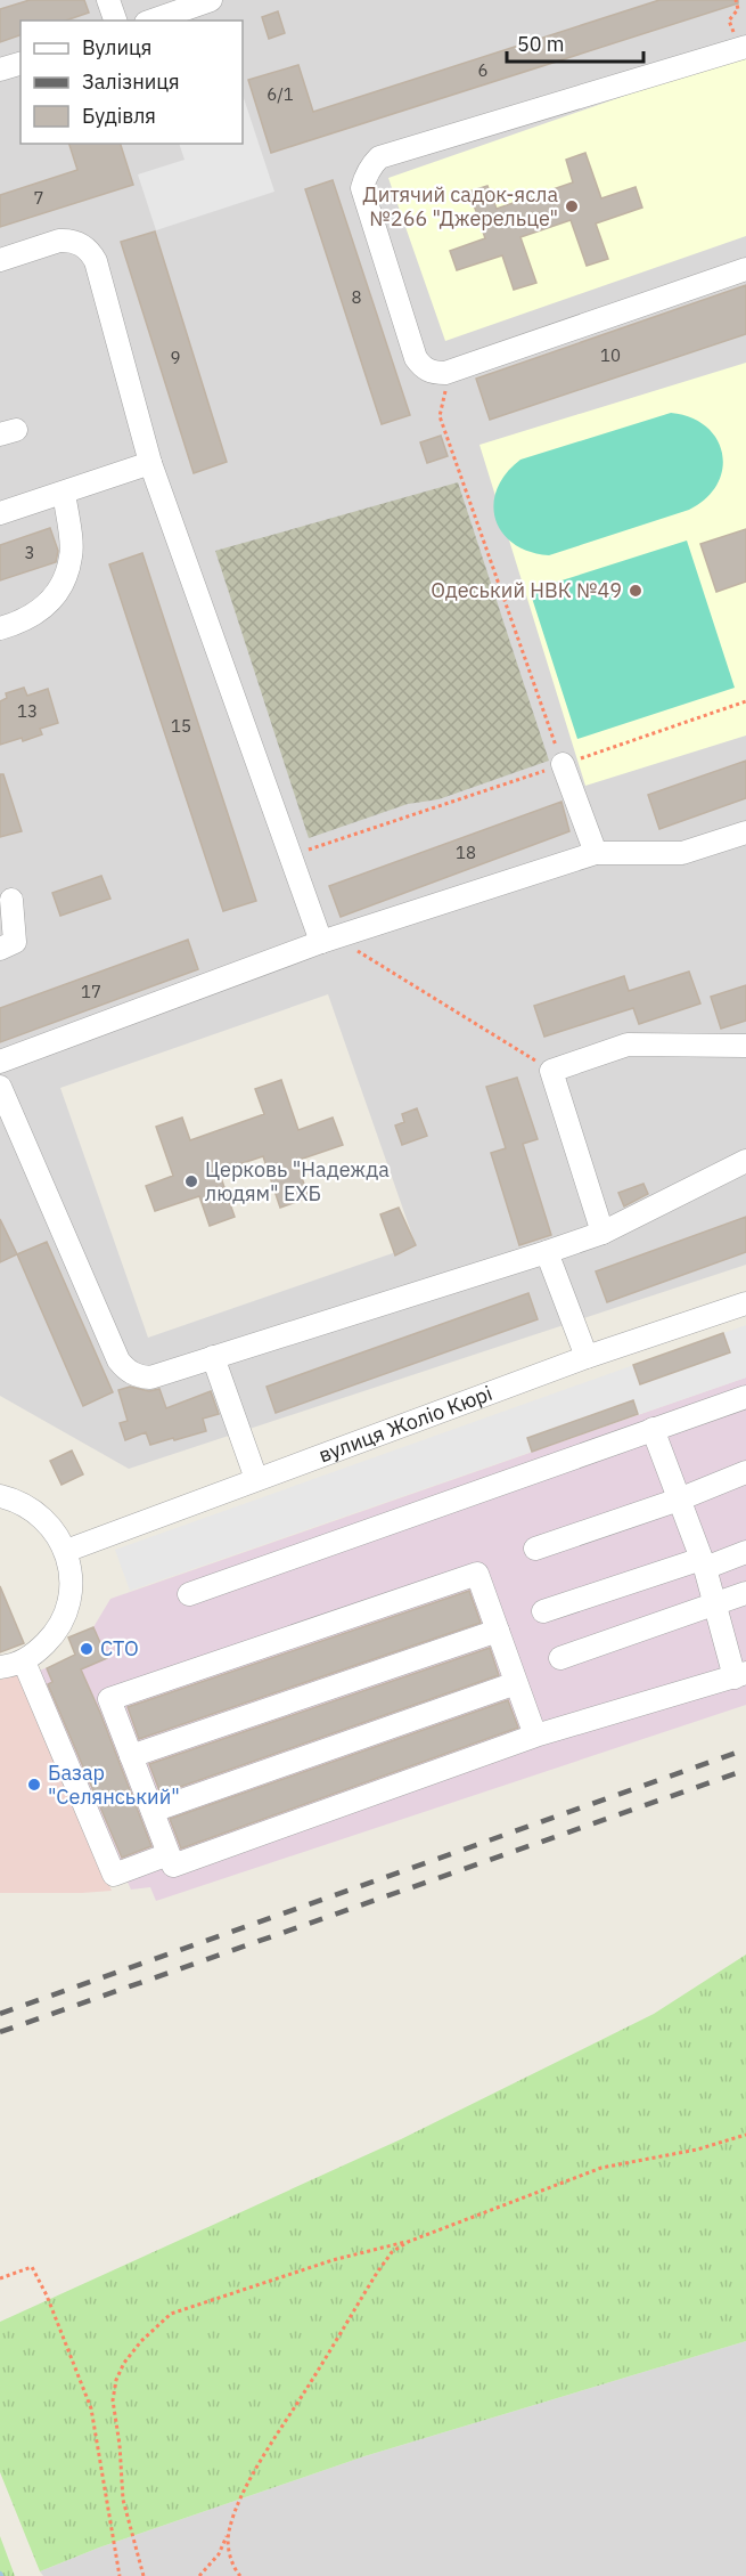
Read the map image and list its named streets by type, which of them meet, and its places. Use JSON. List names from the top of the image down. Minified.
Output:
{"streets":{"street":["вулиця Жоліо Кюрі"]},"places":["Дитячий садок-ясла №266 \"Джерельце\"","Одеський НВК №49","Церковь \"Надежда людям\" ЕХБ","СТО","Базар \"Селянський\""],"house_numbers":["6","6/1","7","8","10","9","3","13","15","18","17"],"legend":["Вулиця","Залізниця","Будівля"],"scale_bar":"50 m"}
